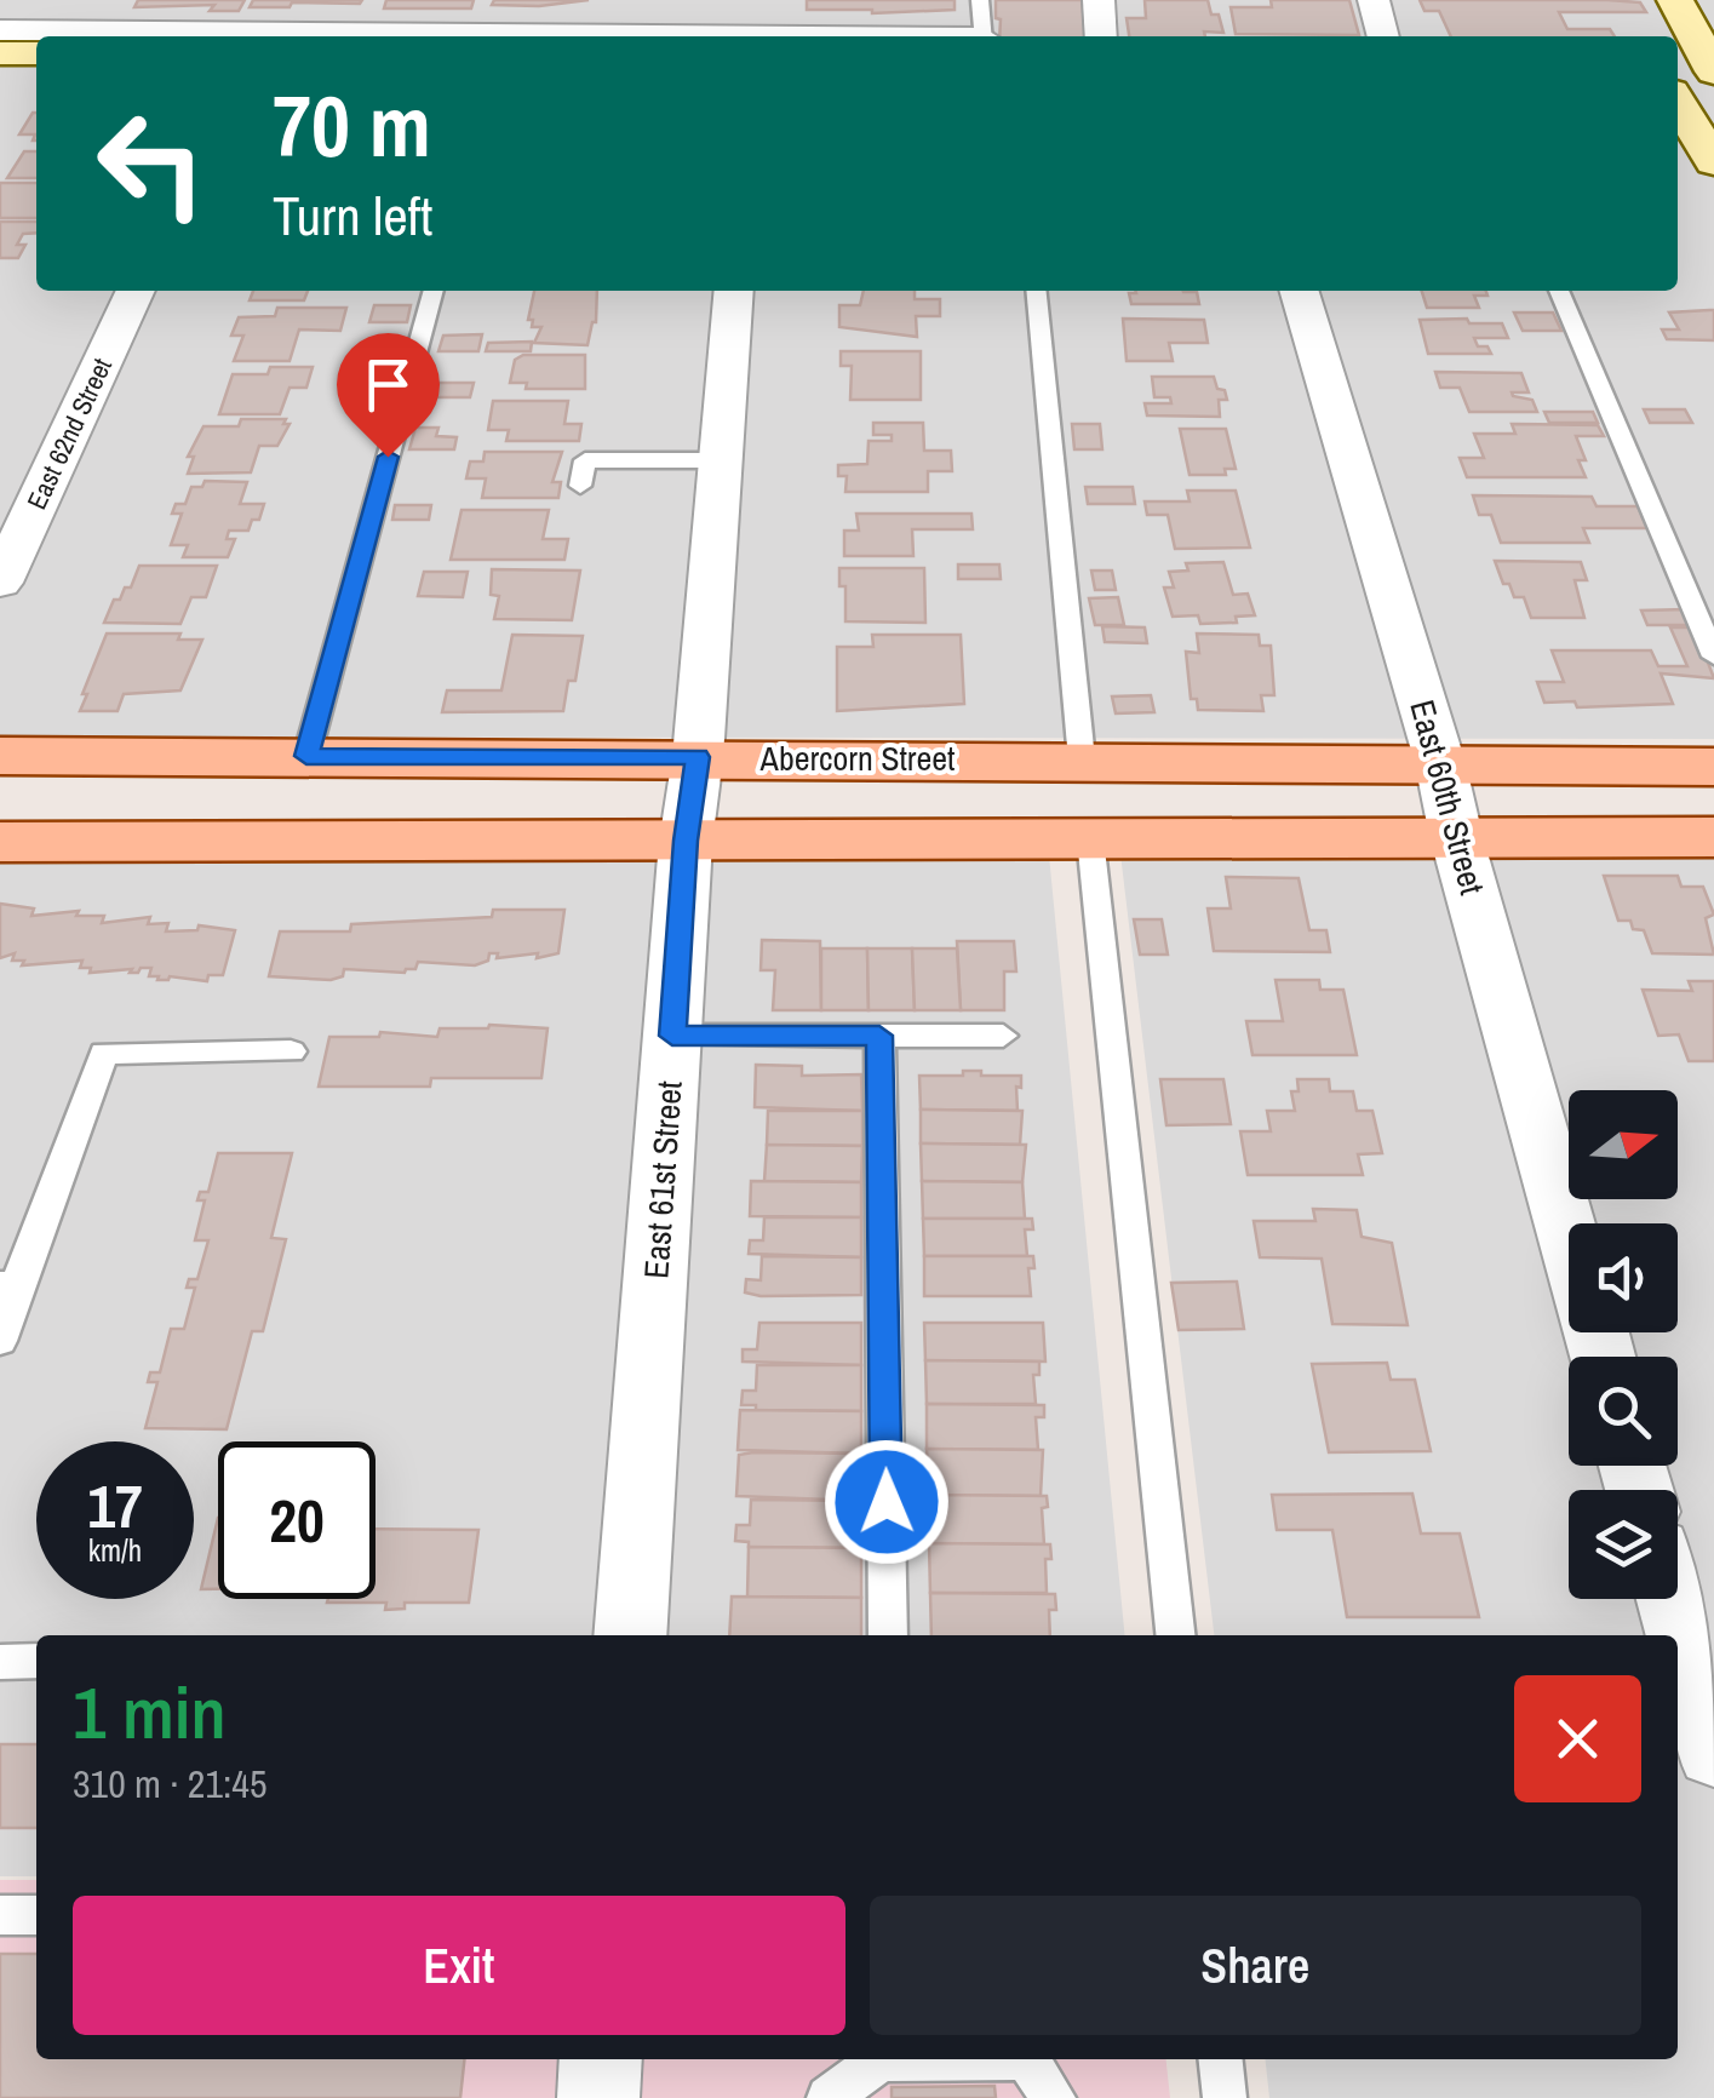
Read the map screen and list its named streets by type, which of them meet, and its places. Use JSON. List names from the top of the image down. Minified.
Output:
{"streets":{"main road":["Abercorn Street"],"street":["East 62nd Street","East 60th Street","East 61st Street"]},"crossings":[["Abercorn Street","East 60th Street"],["Abercorn Street","East 61st Street"]],"north":"right","page":{"turn":["70 m","Turn left"],"speed":"17 km/h","limit":"20","heading":["1 min","310 m · 21:45"],"buttons":["Exit","Share"]}}
